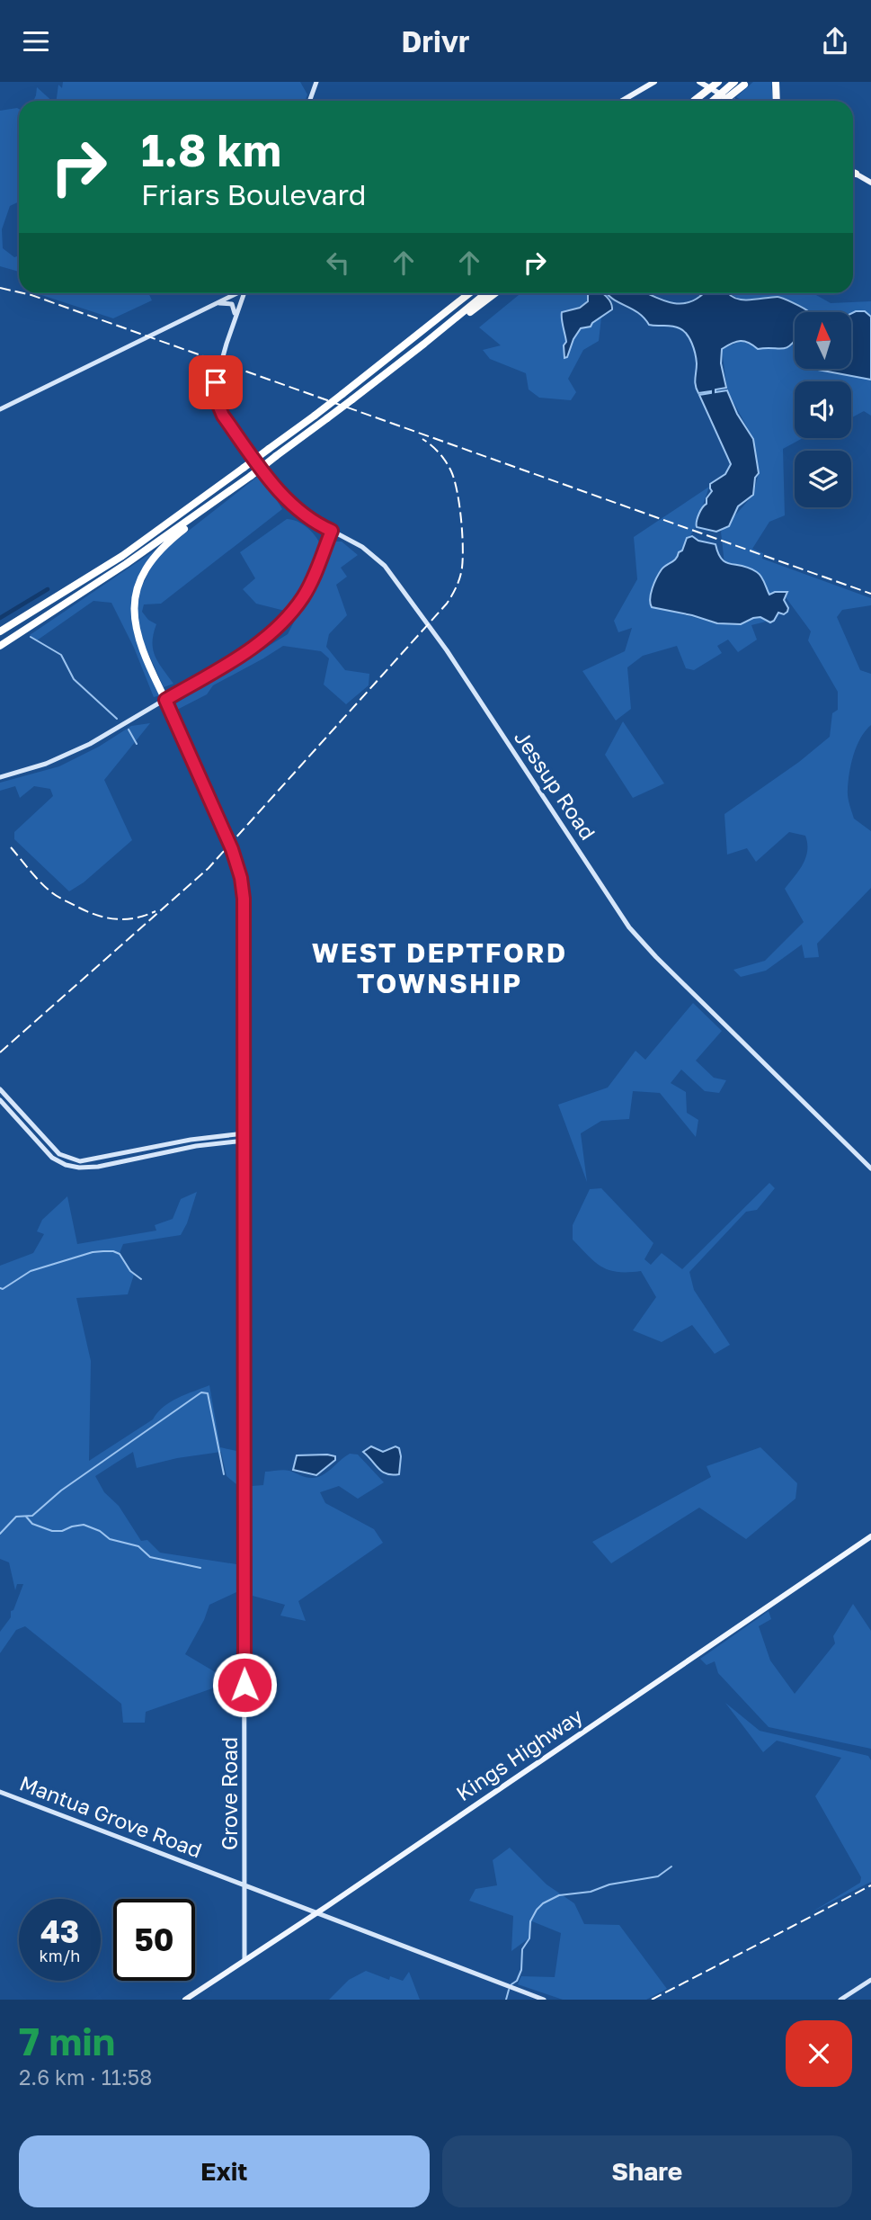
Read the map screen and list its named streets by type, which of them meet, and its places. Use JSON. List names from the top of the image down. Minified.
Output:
{"streets":{"main road":["Jessup Road","Kings Highway","Grove Road","Mantua Grove Road"]},"crossings":[["Kings Highway","Grove Road"],["Kings Highway","Mantua Grove Road"],["Grove Road","Mantua Grove Road"]],"districts":["WEST DEPTFORD TOWNSHIP"],"north":"top","page":{"header":"Drivr","turn":["1.8 km","Friars Boulevard"],"speed":"43 km/h","limit":"50","heading":["7 min","2.6 km · 11:58"],"buttons":["Exit","Share"]}}
